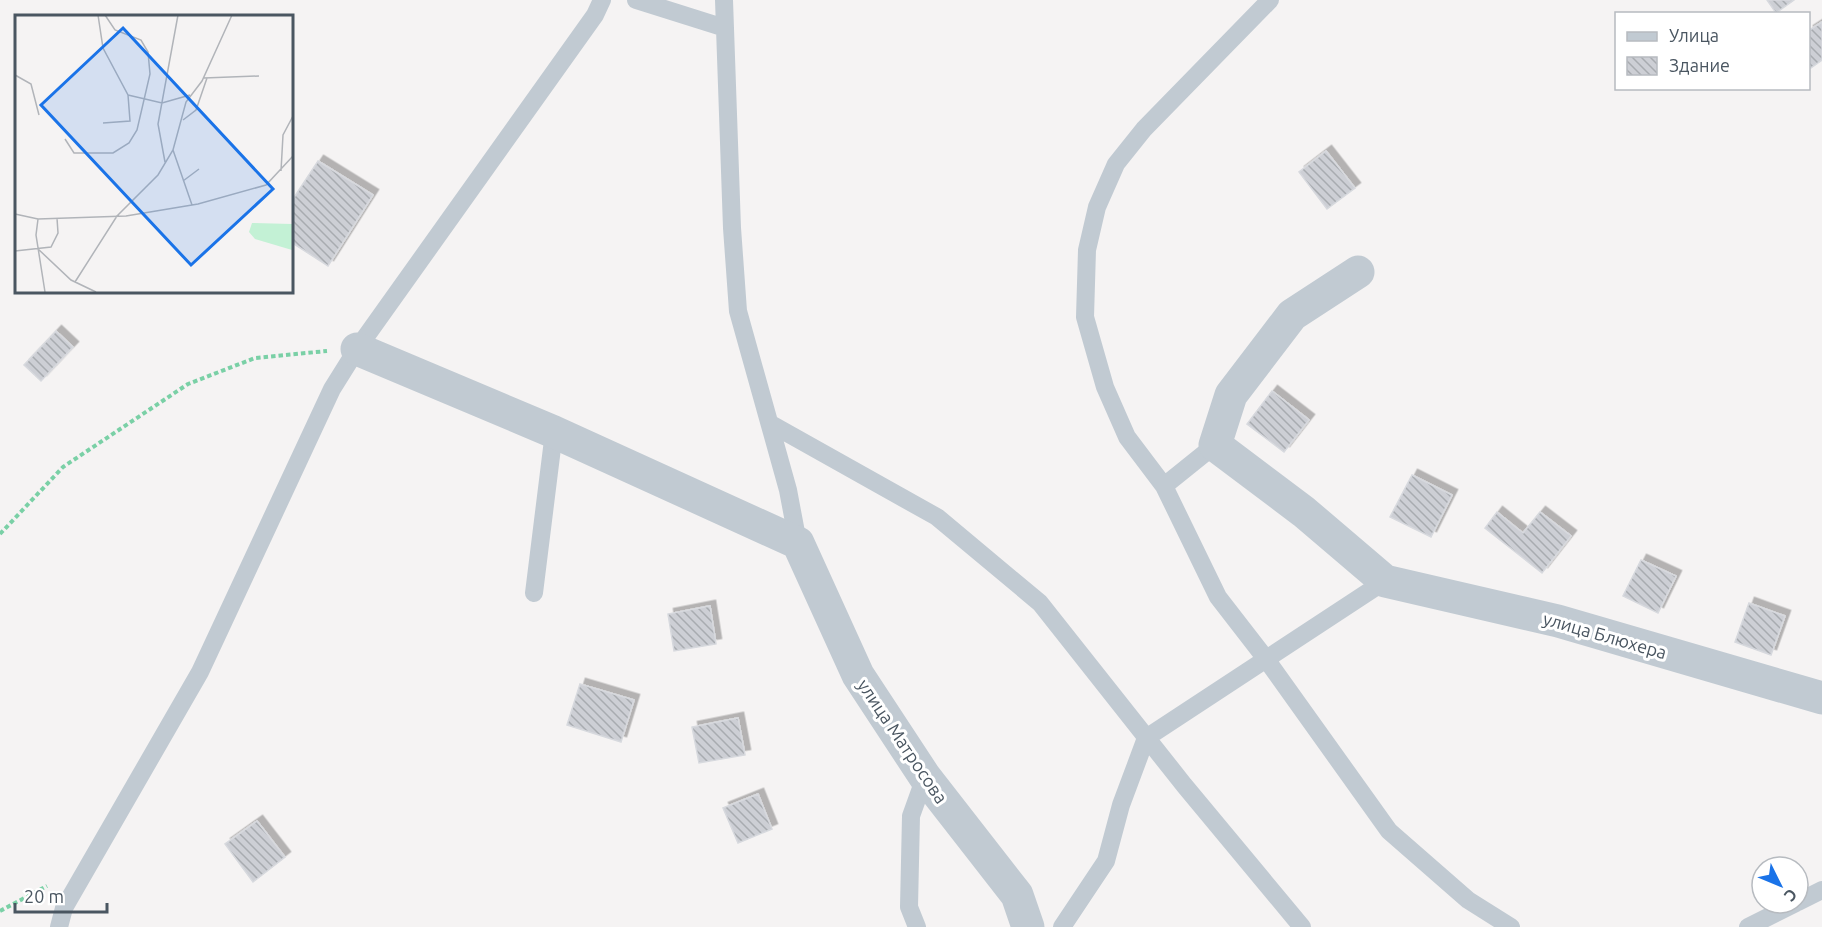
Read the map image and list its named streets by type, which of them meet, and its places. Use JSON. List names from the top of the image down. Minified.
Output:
{"streets":{"street":["улица Блюхера","улица Матросова"]},"legend":["Улица","Здание"],"scale_bar":"20 m","north":"bottom right"}
